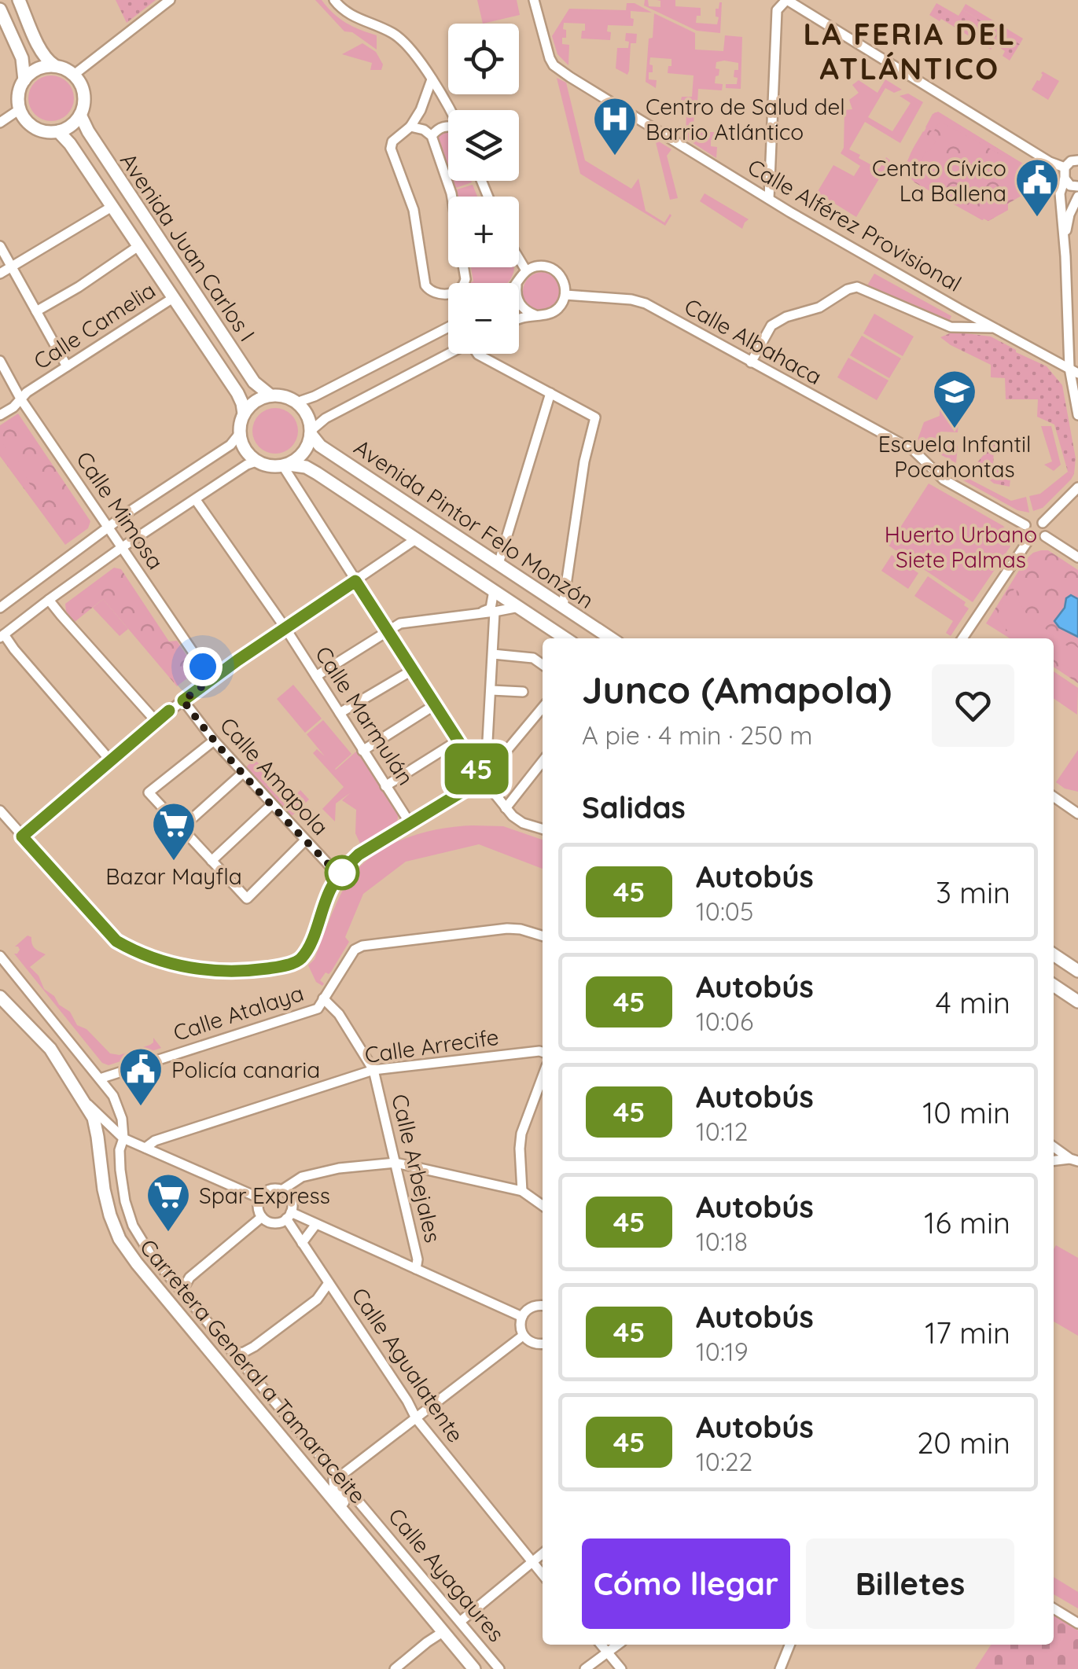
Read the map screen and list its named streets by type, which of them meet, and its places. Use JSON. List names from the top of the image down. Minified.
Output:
{"streets":{"street":["Calle Alférez Provisional","Avenida Juan Carlos I","Calle Camelia","Calle Albahaca","Calle Mimosa","Avenida Pintor Felo Monzón","Calle Marmulán","Calle Amapola","Calle Atalaya","Calle Arrecife","Calle Arbejales","Calle Agualatente","Carretera General a Tamaraceite","Calle Ayagaures"]},"crossings":[["Avenida Juan Carlos I","Calle Camelia"],["Avenida Juan Carlos I","Avenida Pintor Felo Monzón"],["Calle Camelia","Calle Mimosa"],["Calle Atalaya","Calle Arbejales"],["Calle Atalaya","Calle Ayagaures"],["Calle Arrecife","Calle Arbejales"]],"districts":["LA FERIA DEL ATLÁNTICO"],"parks":["Huerto Urbano Siete Palmas"],"places":{"hospital":["Centro de Salud del Barrio Atlántico"],"public building":["Centro Cívico La Ballena","Policía canaria"],"school or university":["Escuela Infantil Pocahontas"],"supermarket":["Bazar Mayfla","Spar Express"]},"lines":["bus line 45"],"page":{"on_map":"45","map_buttons":["+","−"],"heading":[["Junco (Amapola)","A pie · 4 min · 250 m"],"Salidas"],"list":[{"mark":"45","name":"Autobús","note":"10:05","value":"3 min"},{"mark":"45","name":"Autobús","note":"10:06","value":"4 min"},{"mark":"45","name":"Autobús","note":"10:12","value":"10 min"},{"mark":"45","name":"Autobús","note":"10:18","value":"16 min"},{"mark":"45","name":"Autobús","note":"10:19","value":"17 min"},{"mark":"45","name":"Autobús","note":"10:22","value":"20 min"}],"buttons":["Cómo llegar","Billetes"]}}
